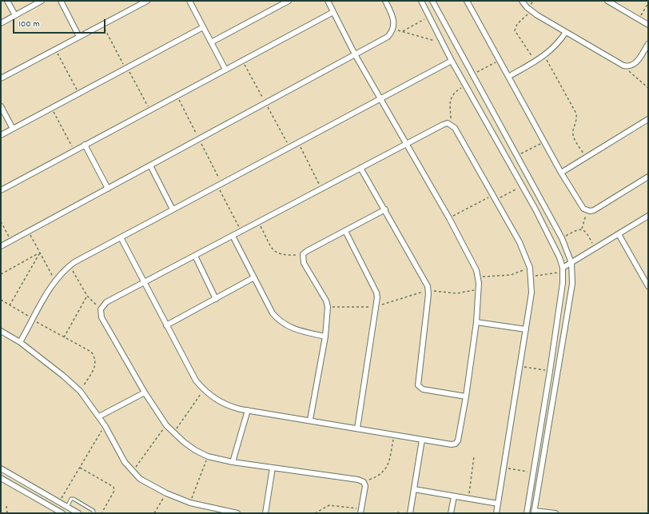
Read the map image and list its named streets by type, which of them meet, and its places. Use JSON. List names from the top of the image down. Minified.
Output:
{"scale_bar":"100 m"}
